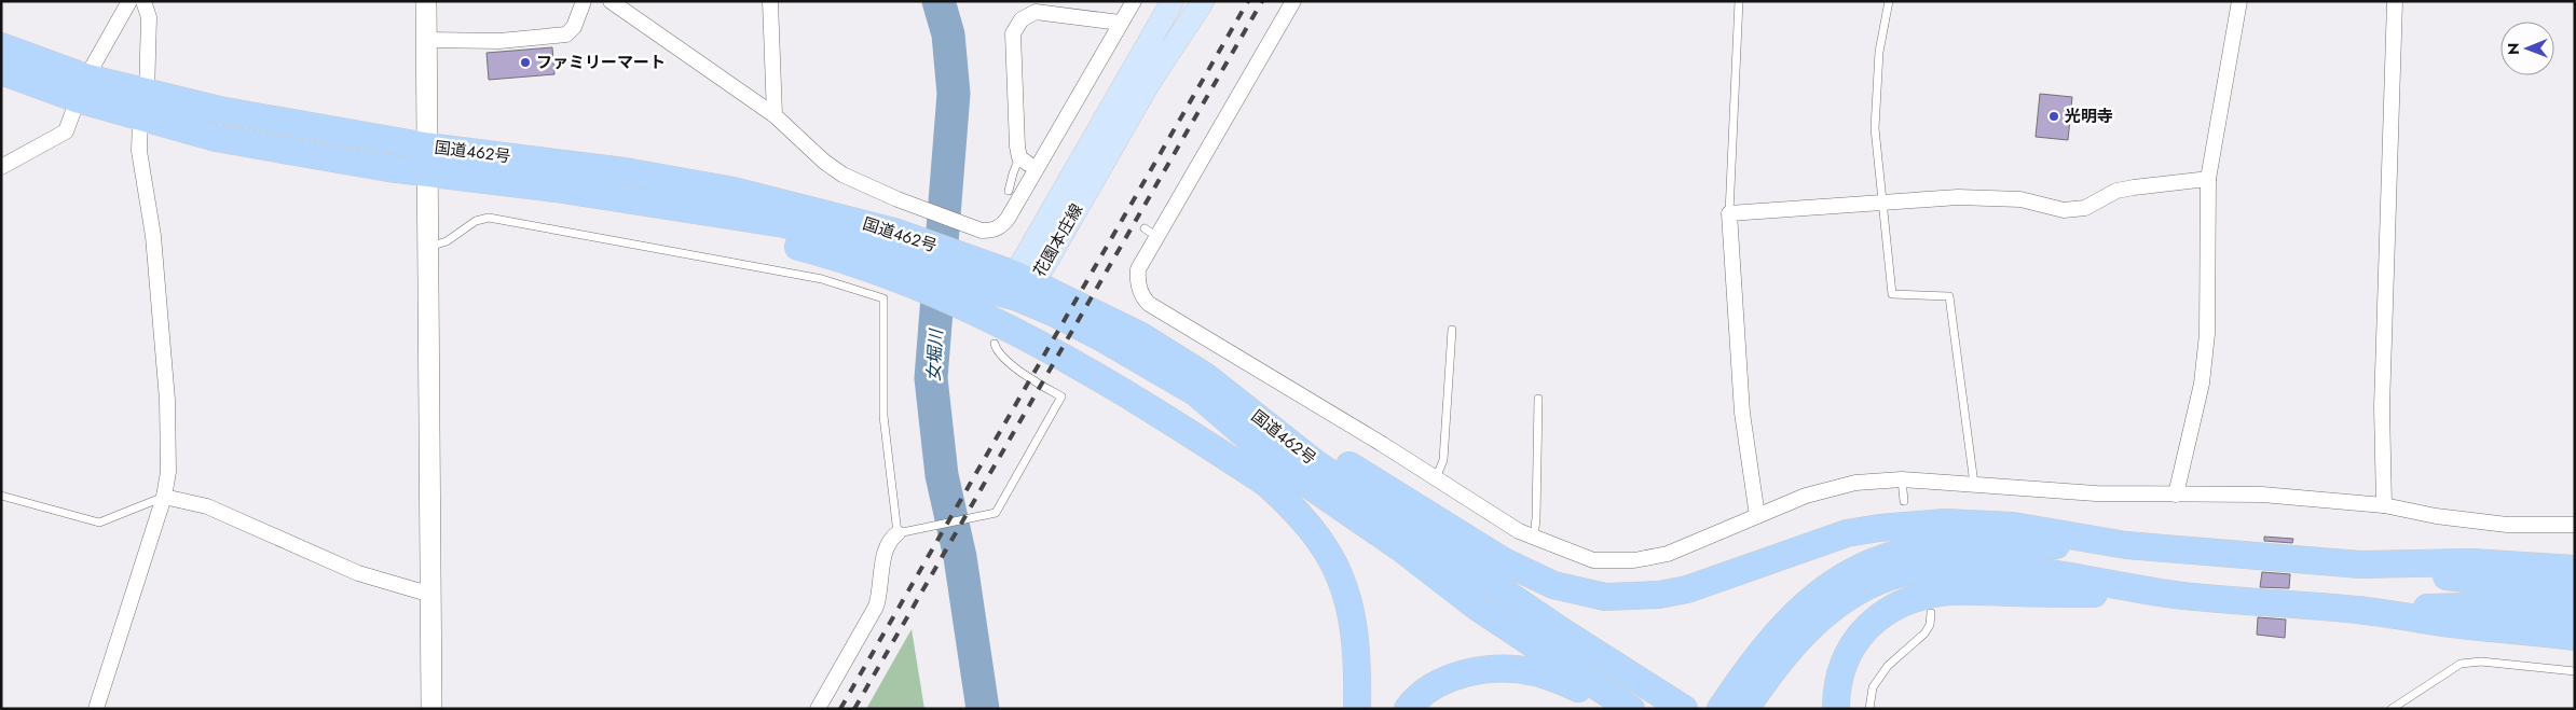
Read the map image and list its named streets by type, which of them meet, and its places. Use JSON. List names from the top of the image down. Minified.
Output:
{"streets":{"highway":["国道462号"],"main road":["花園本庄線"]},"crossings":[["国道462号","花園本庄線"]],"water":["女堀川"],"places":["ファミリーマート","光明寺"],"north":"left"}
